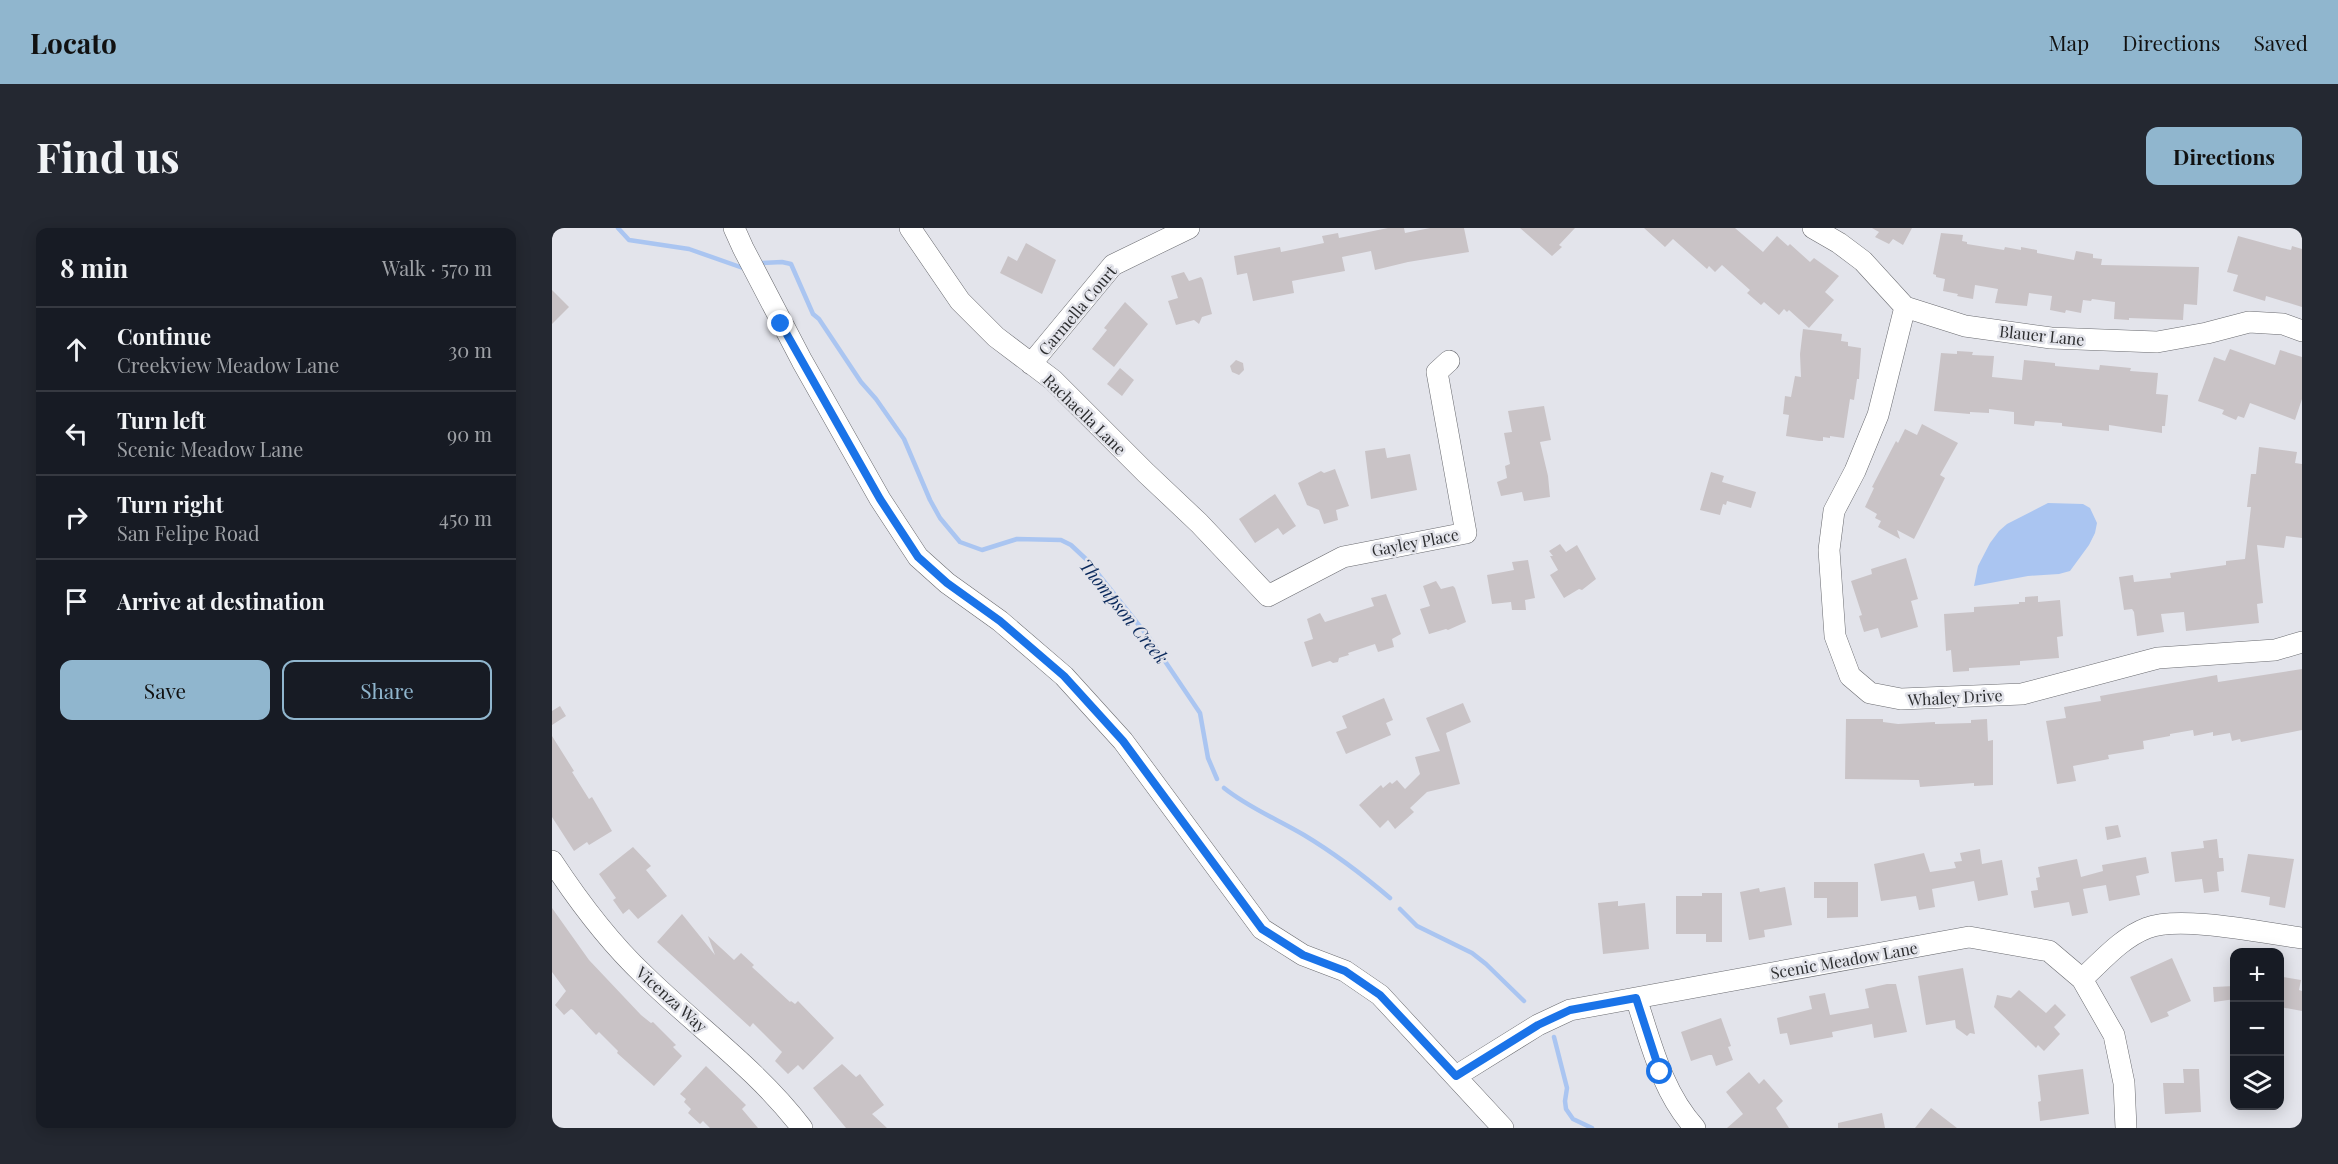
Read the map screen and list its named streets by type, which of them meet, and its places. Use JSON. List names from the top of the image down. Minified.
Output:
{"streets":{"street":["Carmella Court","Blauer Lane","Rachaella Lane","Gayley Place","Whaley Drive","Scenic Meadow Lane","Vicenza Way"]},"crossings":[["Carmella Court","Rachaella Lane"],["Blauer Lane","Whaley Drive"],["Rachaella Lane","Gayley Place"]],"water":["Thompson Creek"],"page":{"header":"Locato","nav":["Map","Directions","Saved"],"buttons":["Directions",["Save","Share"]],"title":"Find us","heading":["8 min","Walk · 570 m"],"list":[["Continue","Creekview Meadow Lane","30 m"],["Turn left","Scenic Meadow Lane","90 m"],["Turn right","San Felipe Road","450 m"],"Arrive at destination"],"map_buttons":["+","−"]}}
